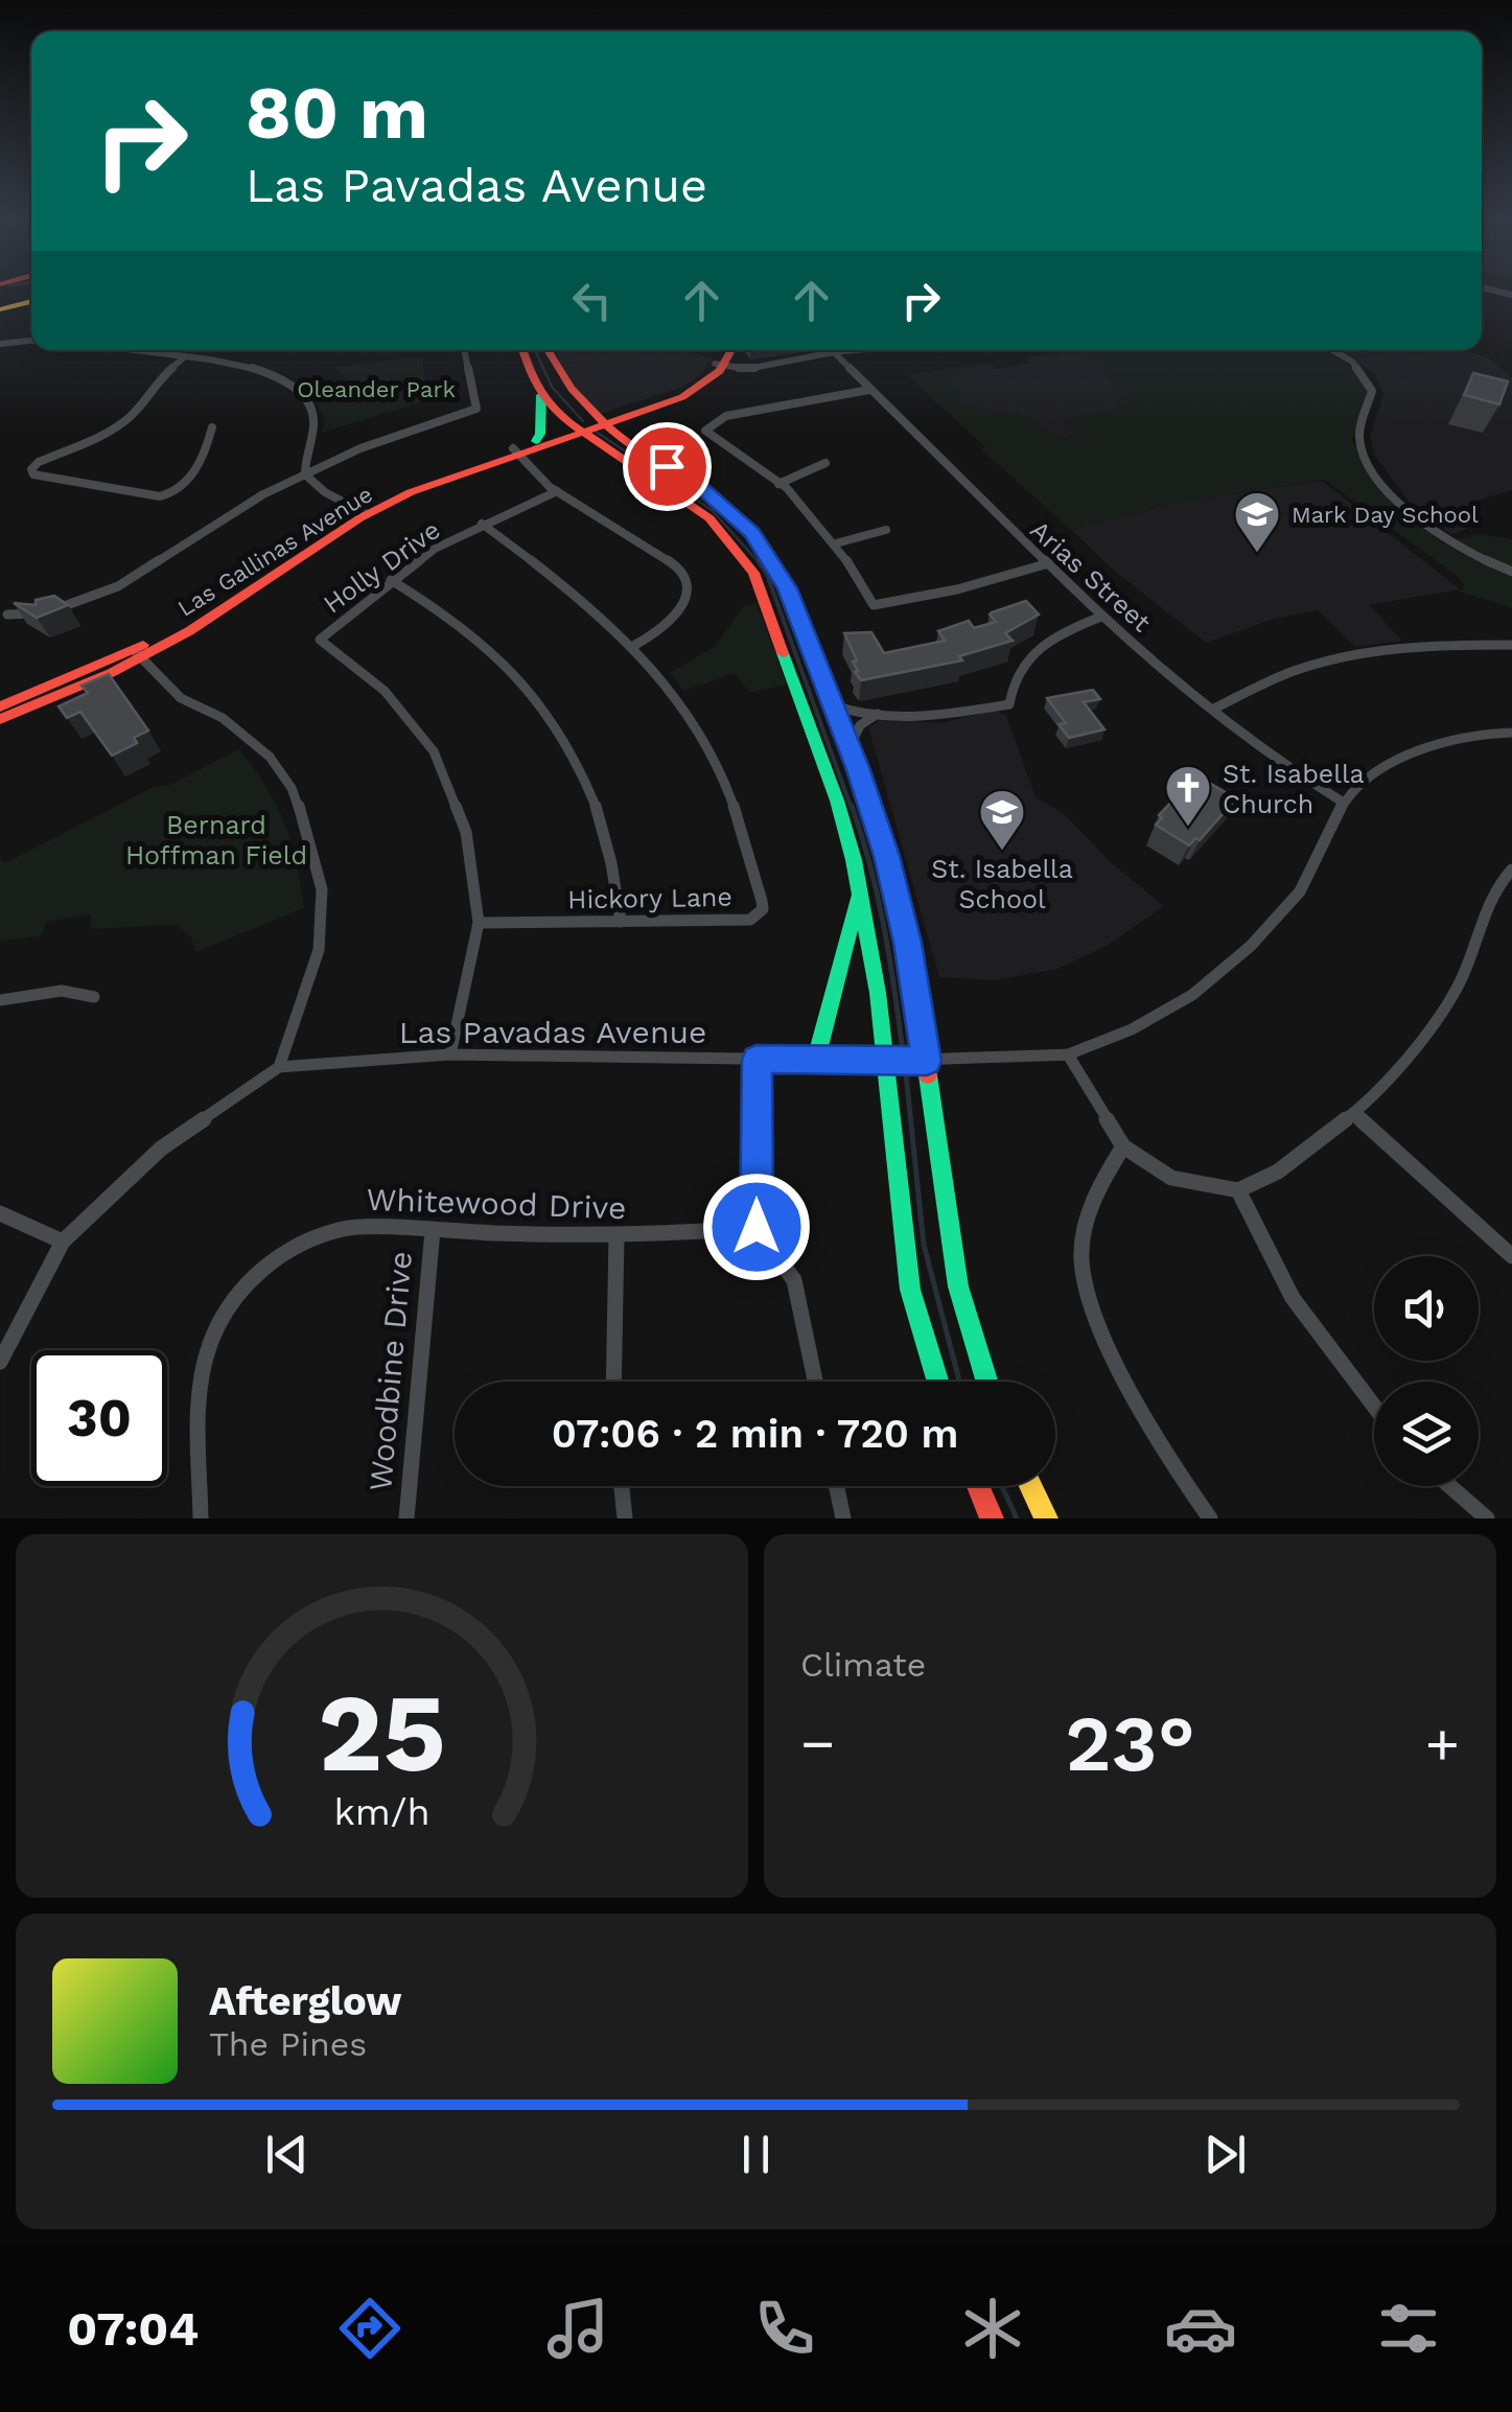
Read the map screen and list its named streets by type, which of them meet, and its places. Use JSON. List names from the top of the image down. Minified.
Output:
{"streets":{"main road":["Las Gallinas Avenue"],"street":["Holly Drive","Arias Street","Hickory Lane","Las Pavadas Avenue","Whitewood Drive","Woodbine Drive"]},"crossings":[["Holly Drive","Hickory Lane"],["Holly Drive","Las Pavadas Avenue"],["Arias Street","Las Pavadas Avenue"],["Whitewood Drive","Woodbine Drive"]],"parks":["Oleander Park","Bernard Hoffman Field"],"places":{"school or university":["Mark Day School","St. Isabella School"],"church":["St. Isabella Church"]},"page":{"turn":["80 m","Las Pavadas Avenue"],"limit":"30","trip":"07:06 · 2 min · 720 m","tile":"Climate","heat":["−","23°","+"],"song":["Afterglow","The Pines"],"tabs":"07:04","gauge":["25","km/h"]}}
